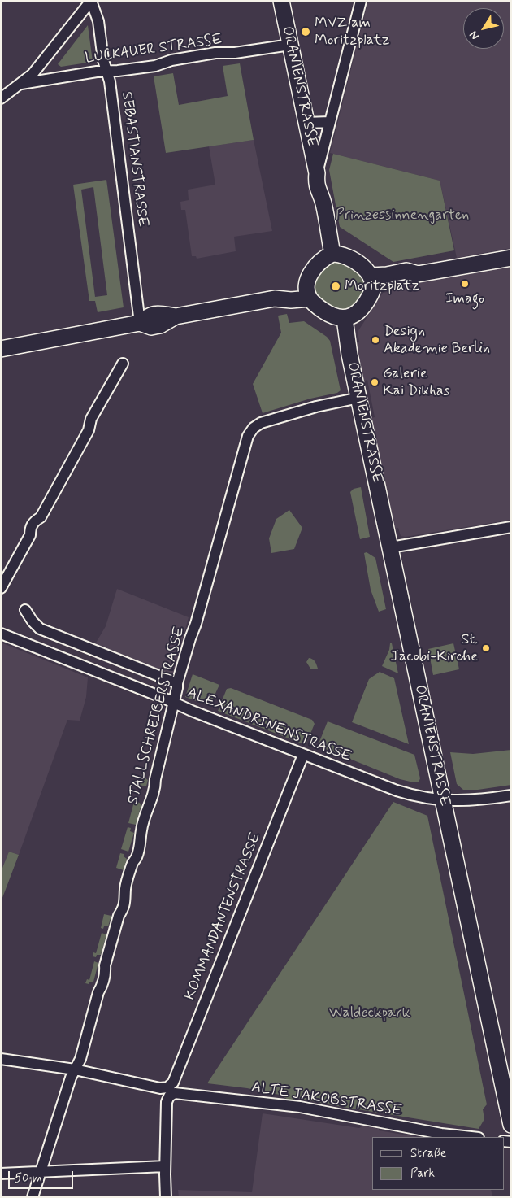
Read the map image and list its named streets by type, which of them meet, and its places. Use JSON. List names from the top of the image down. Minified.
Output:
{"streets":{"main road":["ORANIENSTRASSE"],"street":["LUCKAUER STRASSE","SEBASTIANSTRASSE","STALLSCHREIBERSTRASSE","ALEXANDRINENSTRASSE","KOMMANDANTENSTRASSE","ALTE JAKOBSTRASSE"]},"crossings":[["LUCKAUER STRASSE","ORANIENSTRASSE"],["LUCKAUER STRASSE","SEBASTIANSTRASSE"],["ORANIENSTRASSE","STALLSCHREIBERSTRASSE"],["ORANIENSTRASSE","ALEXANDRINENSTRASSE"],["STALLSCHREIBERSTRASSE","ALEXANDRINENSTRASSE"],["STALLSCHREIBERSTRASSE","ALTE JAKOBSTRASSE"],["ALEXANDRINENSTRASSE","KOMMANDANTENSTRASSE"],["KOMMANDANTENSTRASSE","ALTE JAKOBSTRASSE"]],"parks":["Prinzessinnengarten","Waldeckpark"],"places":["MVZ am Moritzplatz","Imago","Moritzplatz","Design Akademie Berlin","Galerie Kai Dikhas","St. Jacobi-Kirche"],"legend":["Straße","Park"],"scale_bar":"50 m","north":"bottom left"}
